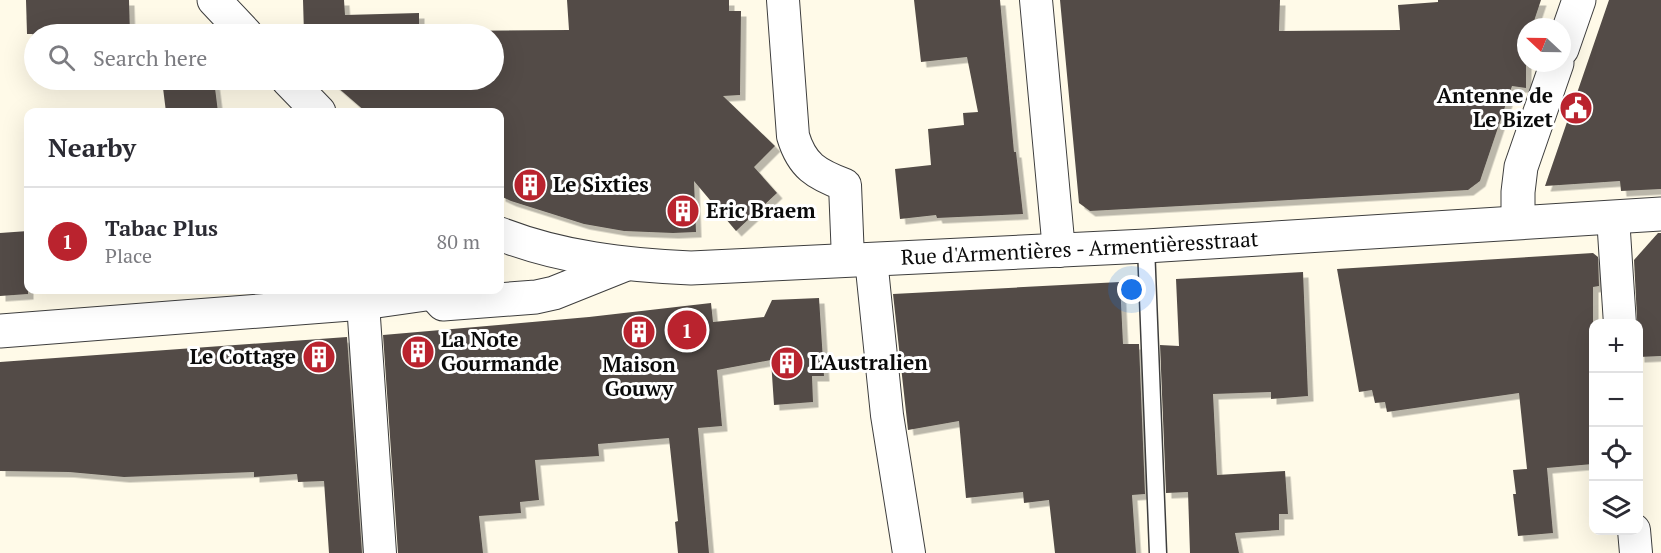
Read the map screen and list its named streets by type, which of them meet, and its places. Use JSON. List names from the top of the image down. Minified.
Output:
{"streets":{"street":["Rue d'Armentières - Armentièresstraat"]},"places":{"public building":["Antenne de Le Bizet"],"building":["Le Sixties","Eric Braem","Maison Gouwy","La Note Gourmande","Le Cottage","L'Australien"]},"north":"left","page":{"search":"Search here","heading":"Nearby","list":[{"mark":"1","name":"Tabac Plus","note":"Place","value":"80 m"}],"pins":"1","map_buttons":["+","−"]}}
